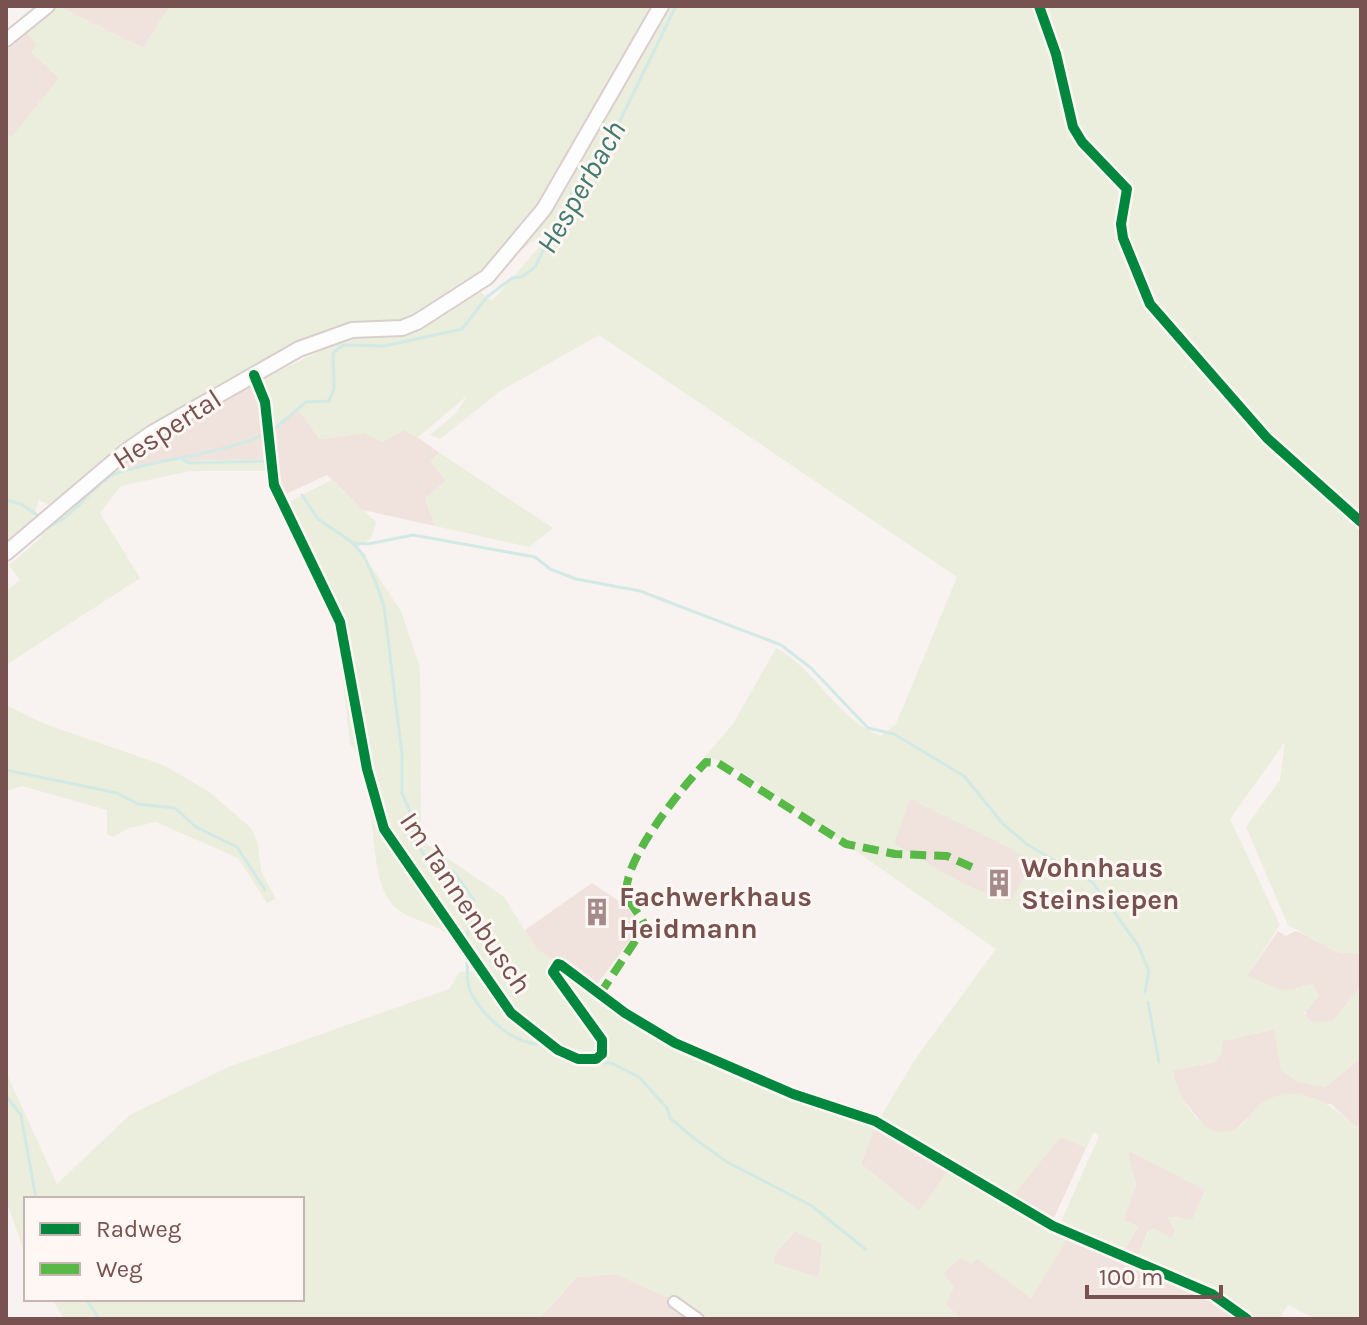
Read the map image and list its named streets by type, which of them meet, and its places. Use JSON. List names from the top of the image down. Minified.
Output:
{"streets":{"main road":["Hespertal"],"street":["Im Tannenbusch"]},"crossings":[["Hespertal","Im Tannenbusch"]],"water":["Hesperbach"],"places":{"building":["Wohnhaus Steinsiepen","Fachwerkhaus Heidmann"]},"legend":["Radweg","Weg"],"scale_bar":"100 m"}
